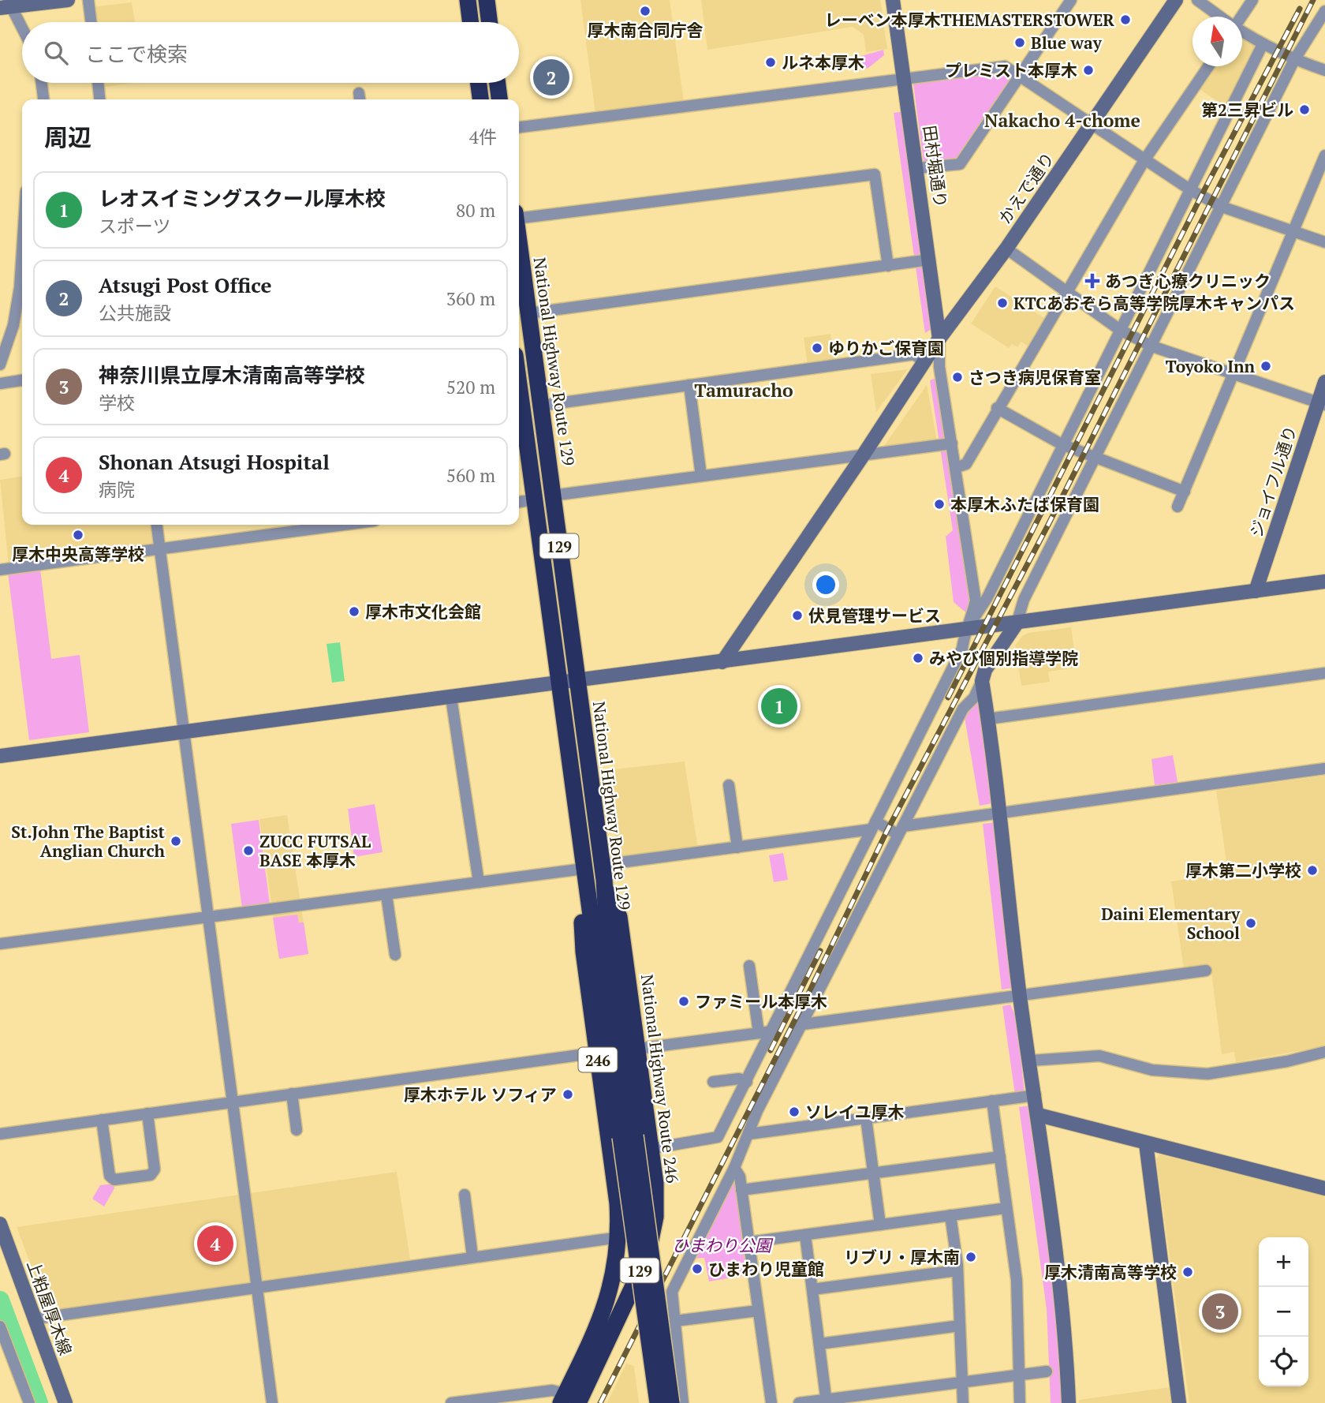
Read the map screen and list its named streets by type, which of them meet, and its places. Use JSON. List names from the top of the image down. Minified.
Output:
{"streets":{"highway":["National Highway Route 129","129","246","National Highway Route 246"],"street":["田村堀通り","かえで通り","ジョイフル通り","上粕屋厚木線"]},"crossings":[["田村堀通り","かえで通り"],["National Highway Route 129","246"],["National Highway Route 129","National Highway Route 246"],["246","National Highway Route 246"]],"districts":["Nakacho 4-chome","Tamuracho"],"parks":["ひまわり公園"],"places":{"other":["厚木南合同庁舎","レーベン本厚木THEMASTERSTOWER","Blue way","ルネ本厚木","プレミスト本厚木","第2三昇ビル","KTCあおぞら高等学院厚木キャンパス","ゆりかご保育園","Toyoko Inn","さつき病児保育室","本厚木ふたば保育園","厚木中央高等学校","厚木市文化会館","伏見管理サービス","みやび個別指導学院","St.John The Baptist Anglian Church","ZUCC FUTSAL BASE 本厚木","厚木第二小学校","Daini Elementary School","ファミール本厚木","厚木ホテル ソフィア","ソレイユ厚木","リブリ・厚木南","ひまわり児童館","厚木清南高等学校"],"health":["あつぎ心療クリニック"]},"north":"top","page":{"search":"ここで検索","pins":["2","1","4","3"],"heading":["周辺","4件"],"list":[{"mark":"1","name":"レオスイミングスクール厚木校","note":"スポーツ","value":"80 m"},{"mark":"2","name":"Atsugi Post Office","note":"公共施設","value":"360 m"},{"mark":"3","name":"神奈川県立厚木清南高等学校","note":"学校","value":"520 m"},{"mark":"4","name":"Shonan Atsugi Hospital","note":"病院","value":"560 m"}],"map_buttons":["+","−"]}}
